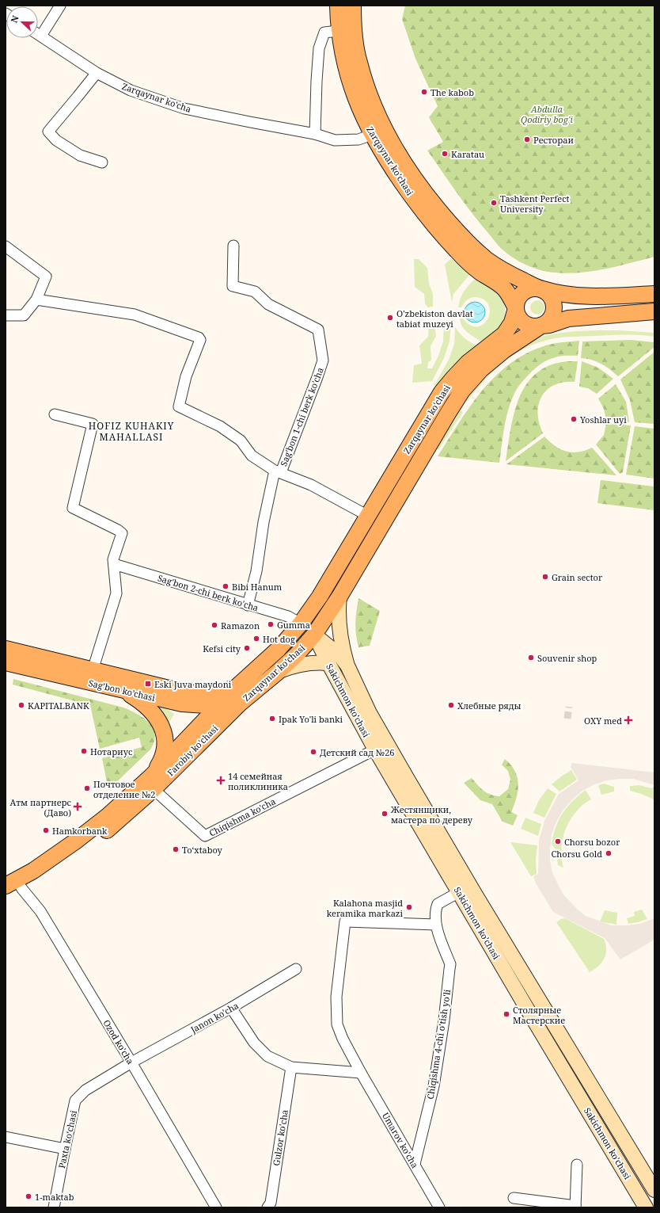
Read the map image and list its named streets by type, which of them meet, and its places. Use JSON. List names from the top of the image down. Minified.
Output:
{"streets":{"main road":["Zarqaynar ko'chasi","Sag’bon ko’chasi","Sakichmon ko'chasi","Farobiy ko'chasi"],"street":["Zarqaynar ko'cha","Sag'bon 1-chi berk ko'cha","Sag'bon 2-chi berk ko'cha","Chiqishma ko'cha","Janon ko'cha","Ozod ko'cha","Chiqishma 4-chi o'tish yo'li","Gulzor ko'cha","Paxta ko‘chasi","Umarov ko'cha"]},"crossings":[["Zarqaynar ko'cha","Zarqaynar ko'chasi"],["Zarqaynar ko'chasi","Sag'bon 2-chi berk ko'cha"],["Zarqaynar ko'chasi","Sag’bon ko’chasi"],["Zarqaynar ko'chasi","Sakichmon ko'chasi"],["Zarqaynar ko'chasi","Farobiy ko'chasi"],["Sag'bon 1-chi berk ko'cha","Sag'bon 2-chi berk ko'cha"],["Sag'bon 2-chi berk ko'cha","Sakichmon ko'chasi"],["Sag’bon ko’chasi","Farobiy ko'chasi"],["Sakichmon ko'chasi","Chiqishma ko'cha"],["Sakichmon ko'chasi","Chiqishma 4-chi o'tish yo'li"],["Farobiy ko'chasi","Chiqishma ko'cha"],["Farobiy ko'chasi","Ozod ko'cha"],["Janon ko'cha","Ozod ko'cha"],["Janon ko'cha","Paxta ko‘chasi"],["Ozod ko'cha","Paxta ko‘chasi"],["Chiqishma 4-chi o'tish yo'li","Umarov ko'cha"]],"districts":["HOFIZ KUHAKIY MAHALLASI"],"parks":["Abdulla Qodiriy bog'i"],"places":{"other":["The kabob","Рестораи","Karatau","Tashkent Perfect University","O'zbekiston davlat tabiat muzeyi","Yoshlar uyi","Grain sector","Bibi Hanum","Gumma","Ramazon","Hot dog","Kefsi city","Souvenir shop","KAPITALBANK","Хлебные ряды","Ipak Yo'li banki","Нотариус","Детский сад №26","Почтовое отделение №2","Жестянщики, мастера по дереву","Hamkorbank","Chorsu bozor","Toʻxtaboy","Chorsu Gold","Kalahona masjid keramika markazi","Столярные Мастерские","1-maktab"],"transit":["Eski Juva maydoni"],"health":["OXY med","14 семейная поликлиника","Атм партнерс (Даво)"]},"north":"left"}
